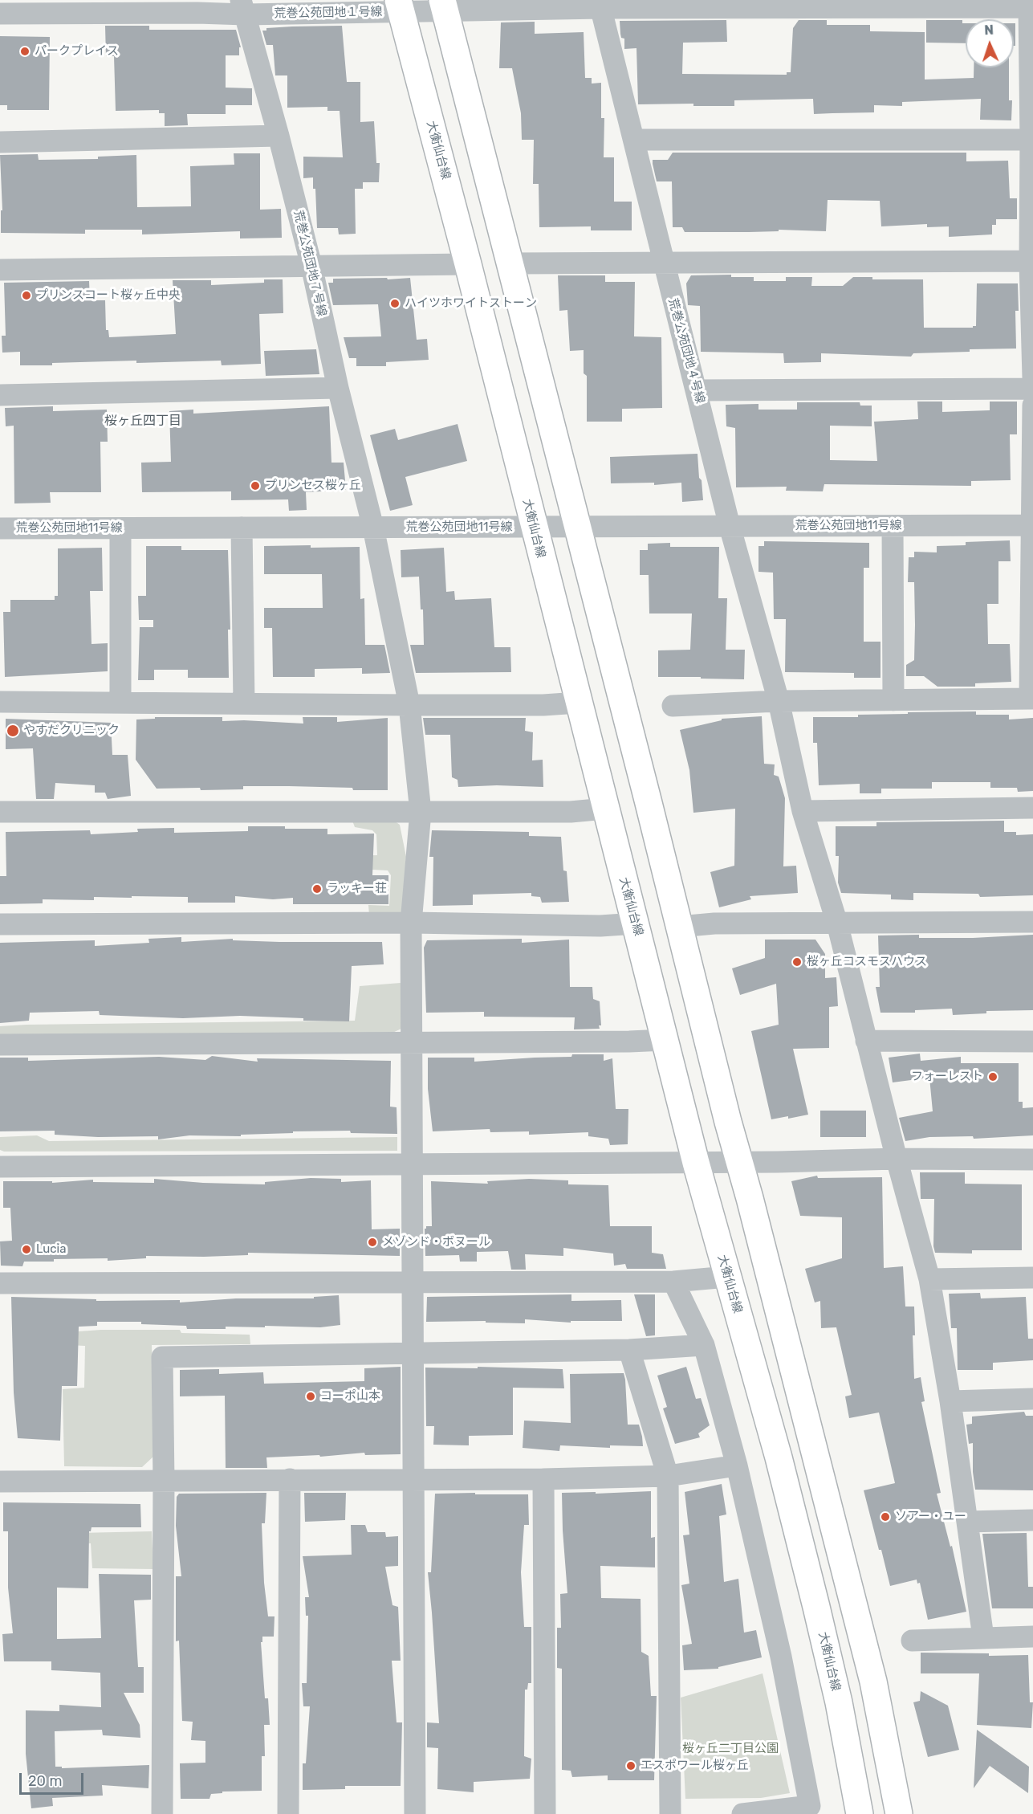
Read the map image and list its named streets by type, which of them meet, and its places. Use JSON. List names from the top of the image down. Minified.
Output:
{"streets":{"main road":["大衡仙台線"],"street":["荒巻公苑団地１号線","荒巻公苑団地７号線","荒巻公苑団地４号線","荒巻公苑団地11号線"]},"crossings":[["荒巻公苑団地１号線","大衡仙台線"],["荒巻公苑団地１号線","荒巻公苑団地７号線"],["荒巻公苑団地１号線","荒巻公苑団地４号線"],["大衡仙台線","荒巻公苑団地11号線"],["荒巻公苑団地７号線","荒巻公苑団地11号線"],["荒巻公苑団地４号線","荒巻公苑団地11号線"]],"districts":["桜ヶ丘四丁目"],"parks":["桜ヶ丘二丁目公園"],"places":["パークプレイス","プリンスコート桜ヶ丘中央","ハイツホワイトストーン","プリンセス桜ヶ丘","やすだクリニック","ラッキー荘","桜ヶ丘コスモスハウス","フォーレスト","メゾンド・ボヌール","Lucia","コーポ山本","ソアー・ユー","エスポワール桜ヶ丘"],"scale_bar":"20 m","north":"top"}
